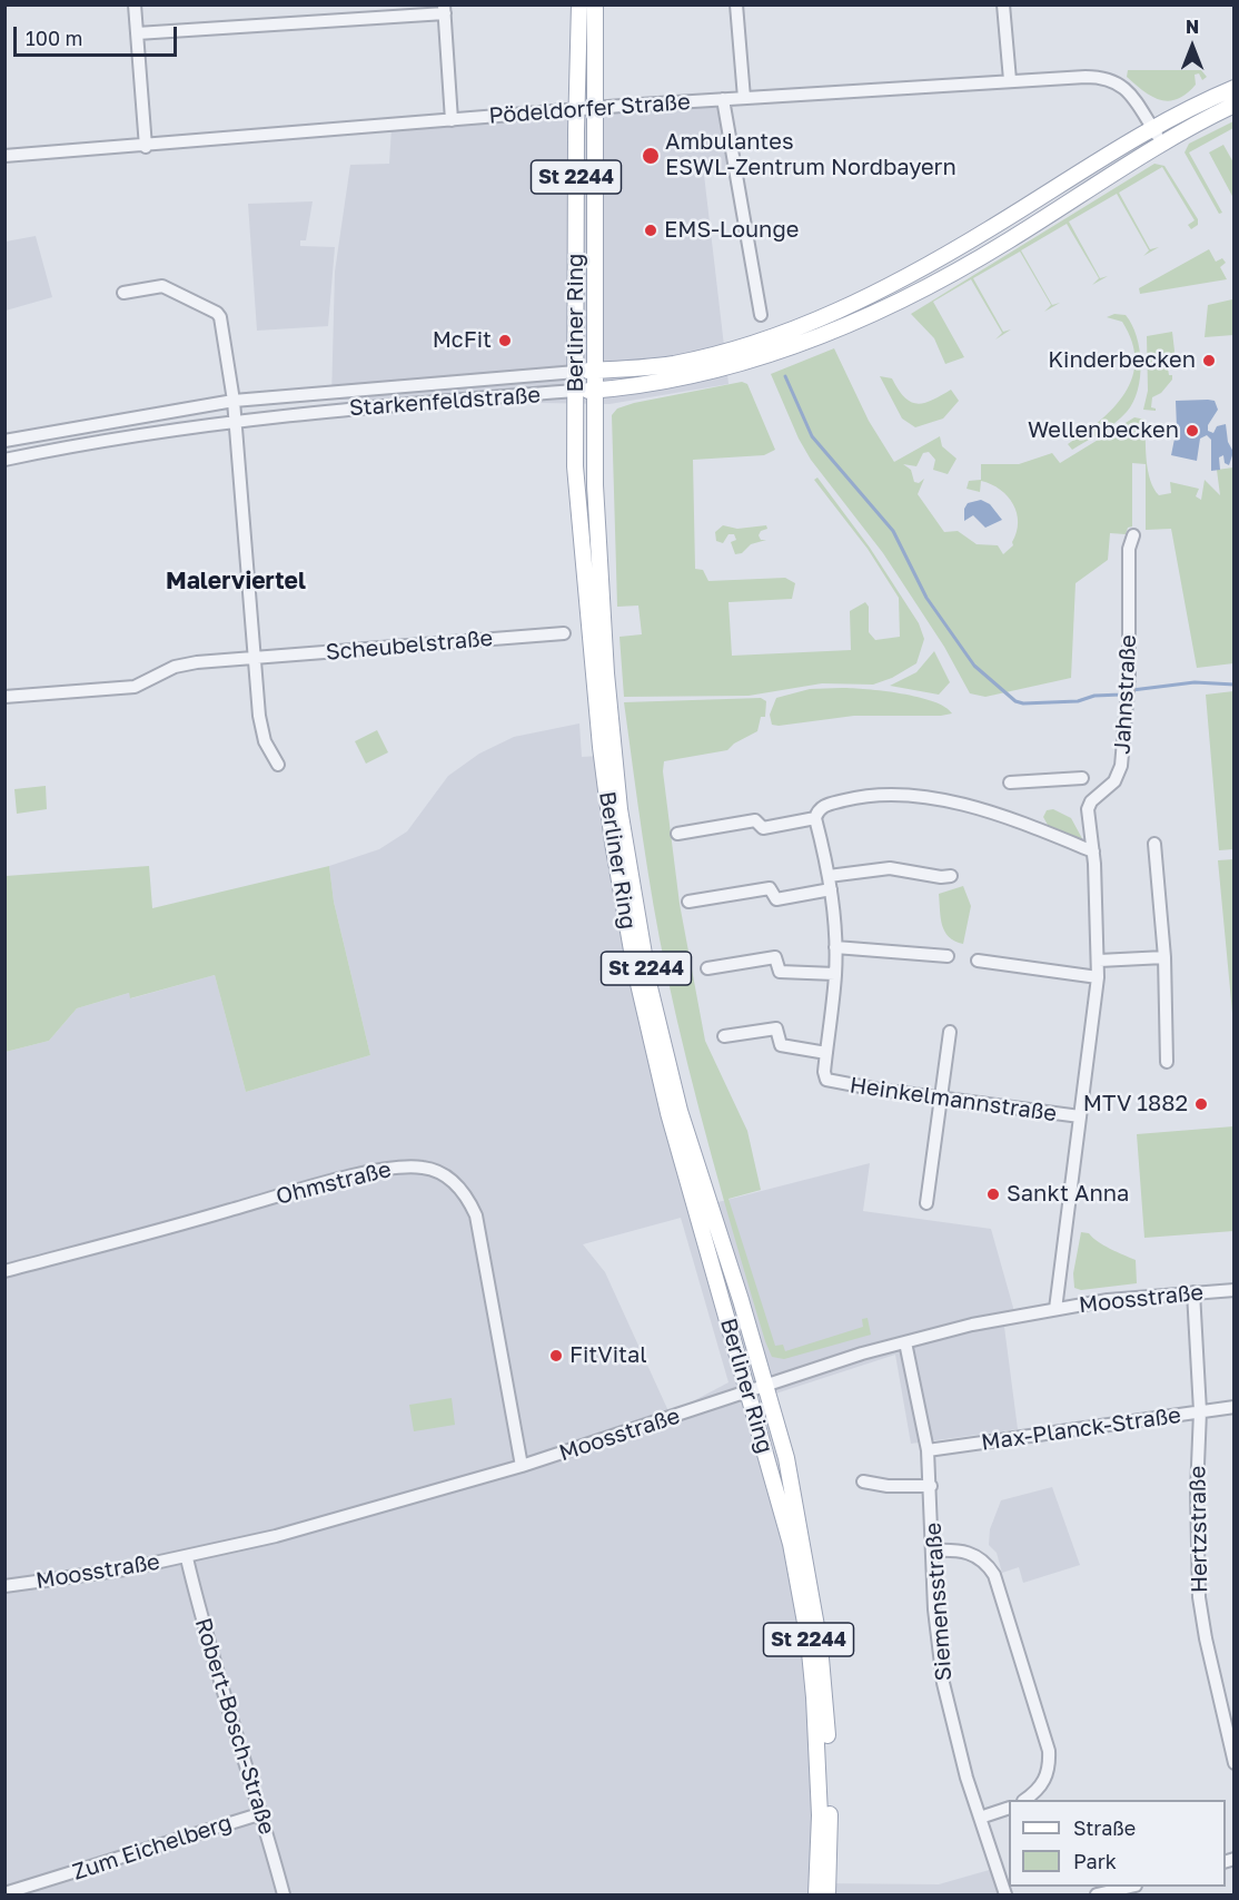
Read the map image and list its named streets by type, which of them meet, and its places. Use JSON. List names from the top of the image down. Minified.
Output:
{"streets":{"main road":["St 2244","Berliner Ring","Starkenfeldstraße"],"street":["Pödeldorfer Straße","Scheubelstraße","Jahnstraße","Heinkelmannstraße","Ohmstraße","Moosstraße","Max-Planck-Straße","Hertzstraße","Siemensstraße","Robert-Bosch-Straße","Zum Eichelberg"]},"crossings":[["Pödeldorfer Straße","Berliner Ring"],["Pödeldorfer Straße","Starkenfeldstraße"],["Berliner Ring","Starkenfeldstraße"],["Berliner Ring","Moosstraße"],["Jahnstraße","Heinkelmannstraße"],["Jahnstraße","Moosstraße"],["Ohmstraße","Moosstraße"],["Moosstraße","Hertzstraße"],["Moosstraße","Siemensstraße"],["Moosstraße","Robert-Bosch-Straße"],["Max-Planck-Straße","Hertzstraße"],["Max-Planck-Straße","Siemensstraße"],["Robert-Bosch-Straße","Zum Eichelberg"]],"districts":["Malerviertel"],"places":["Ambulantes ESWL-Zentrum Nordbayern","EMS-Lounge","McFit","Kinderbecken","Wellenbecken","MTV 1882","Sankt Anna","FitVital"],"legend":["Straße","Park"],"scale_bar":"100 m","north":"top"}
